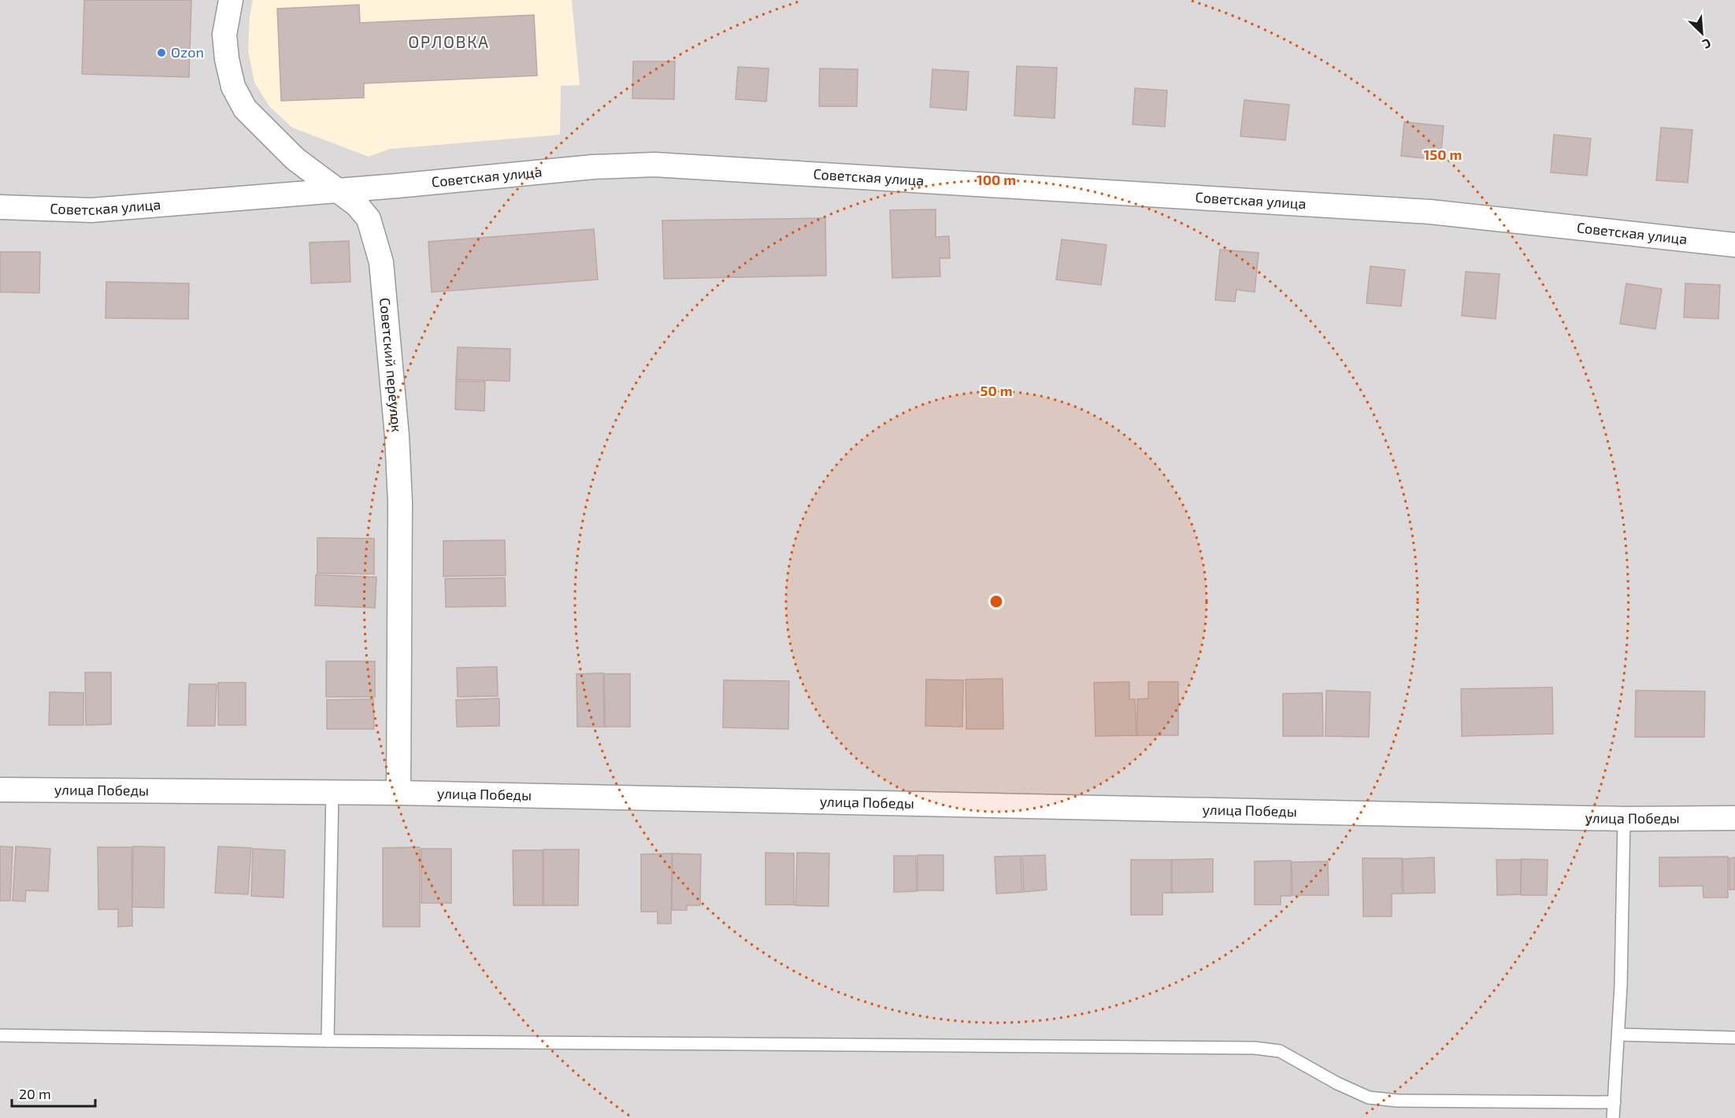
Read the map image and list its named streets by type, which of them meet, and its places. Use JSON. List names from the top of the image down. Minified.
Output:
{"streets":{"street":["Советская улица","Советский переулок","улица Победы"]},"crossings":[["Советская улица","Советский переулок"],["Советский переулок","улица Победы"]],"districts":["ОРЛОВКА"],"places":["Ozon"],"scale_bar":"20 m","north":"bottom right","rings":["150 m","100 m","50 m"]}
